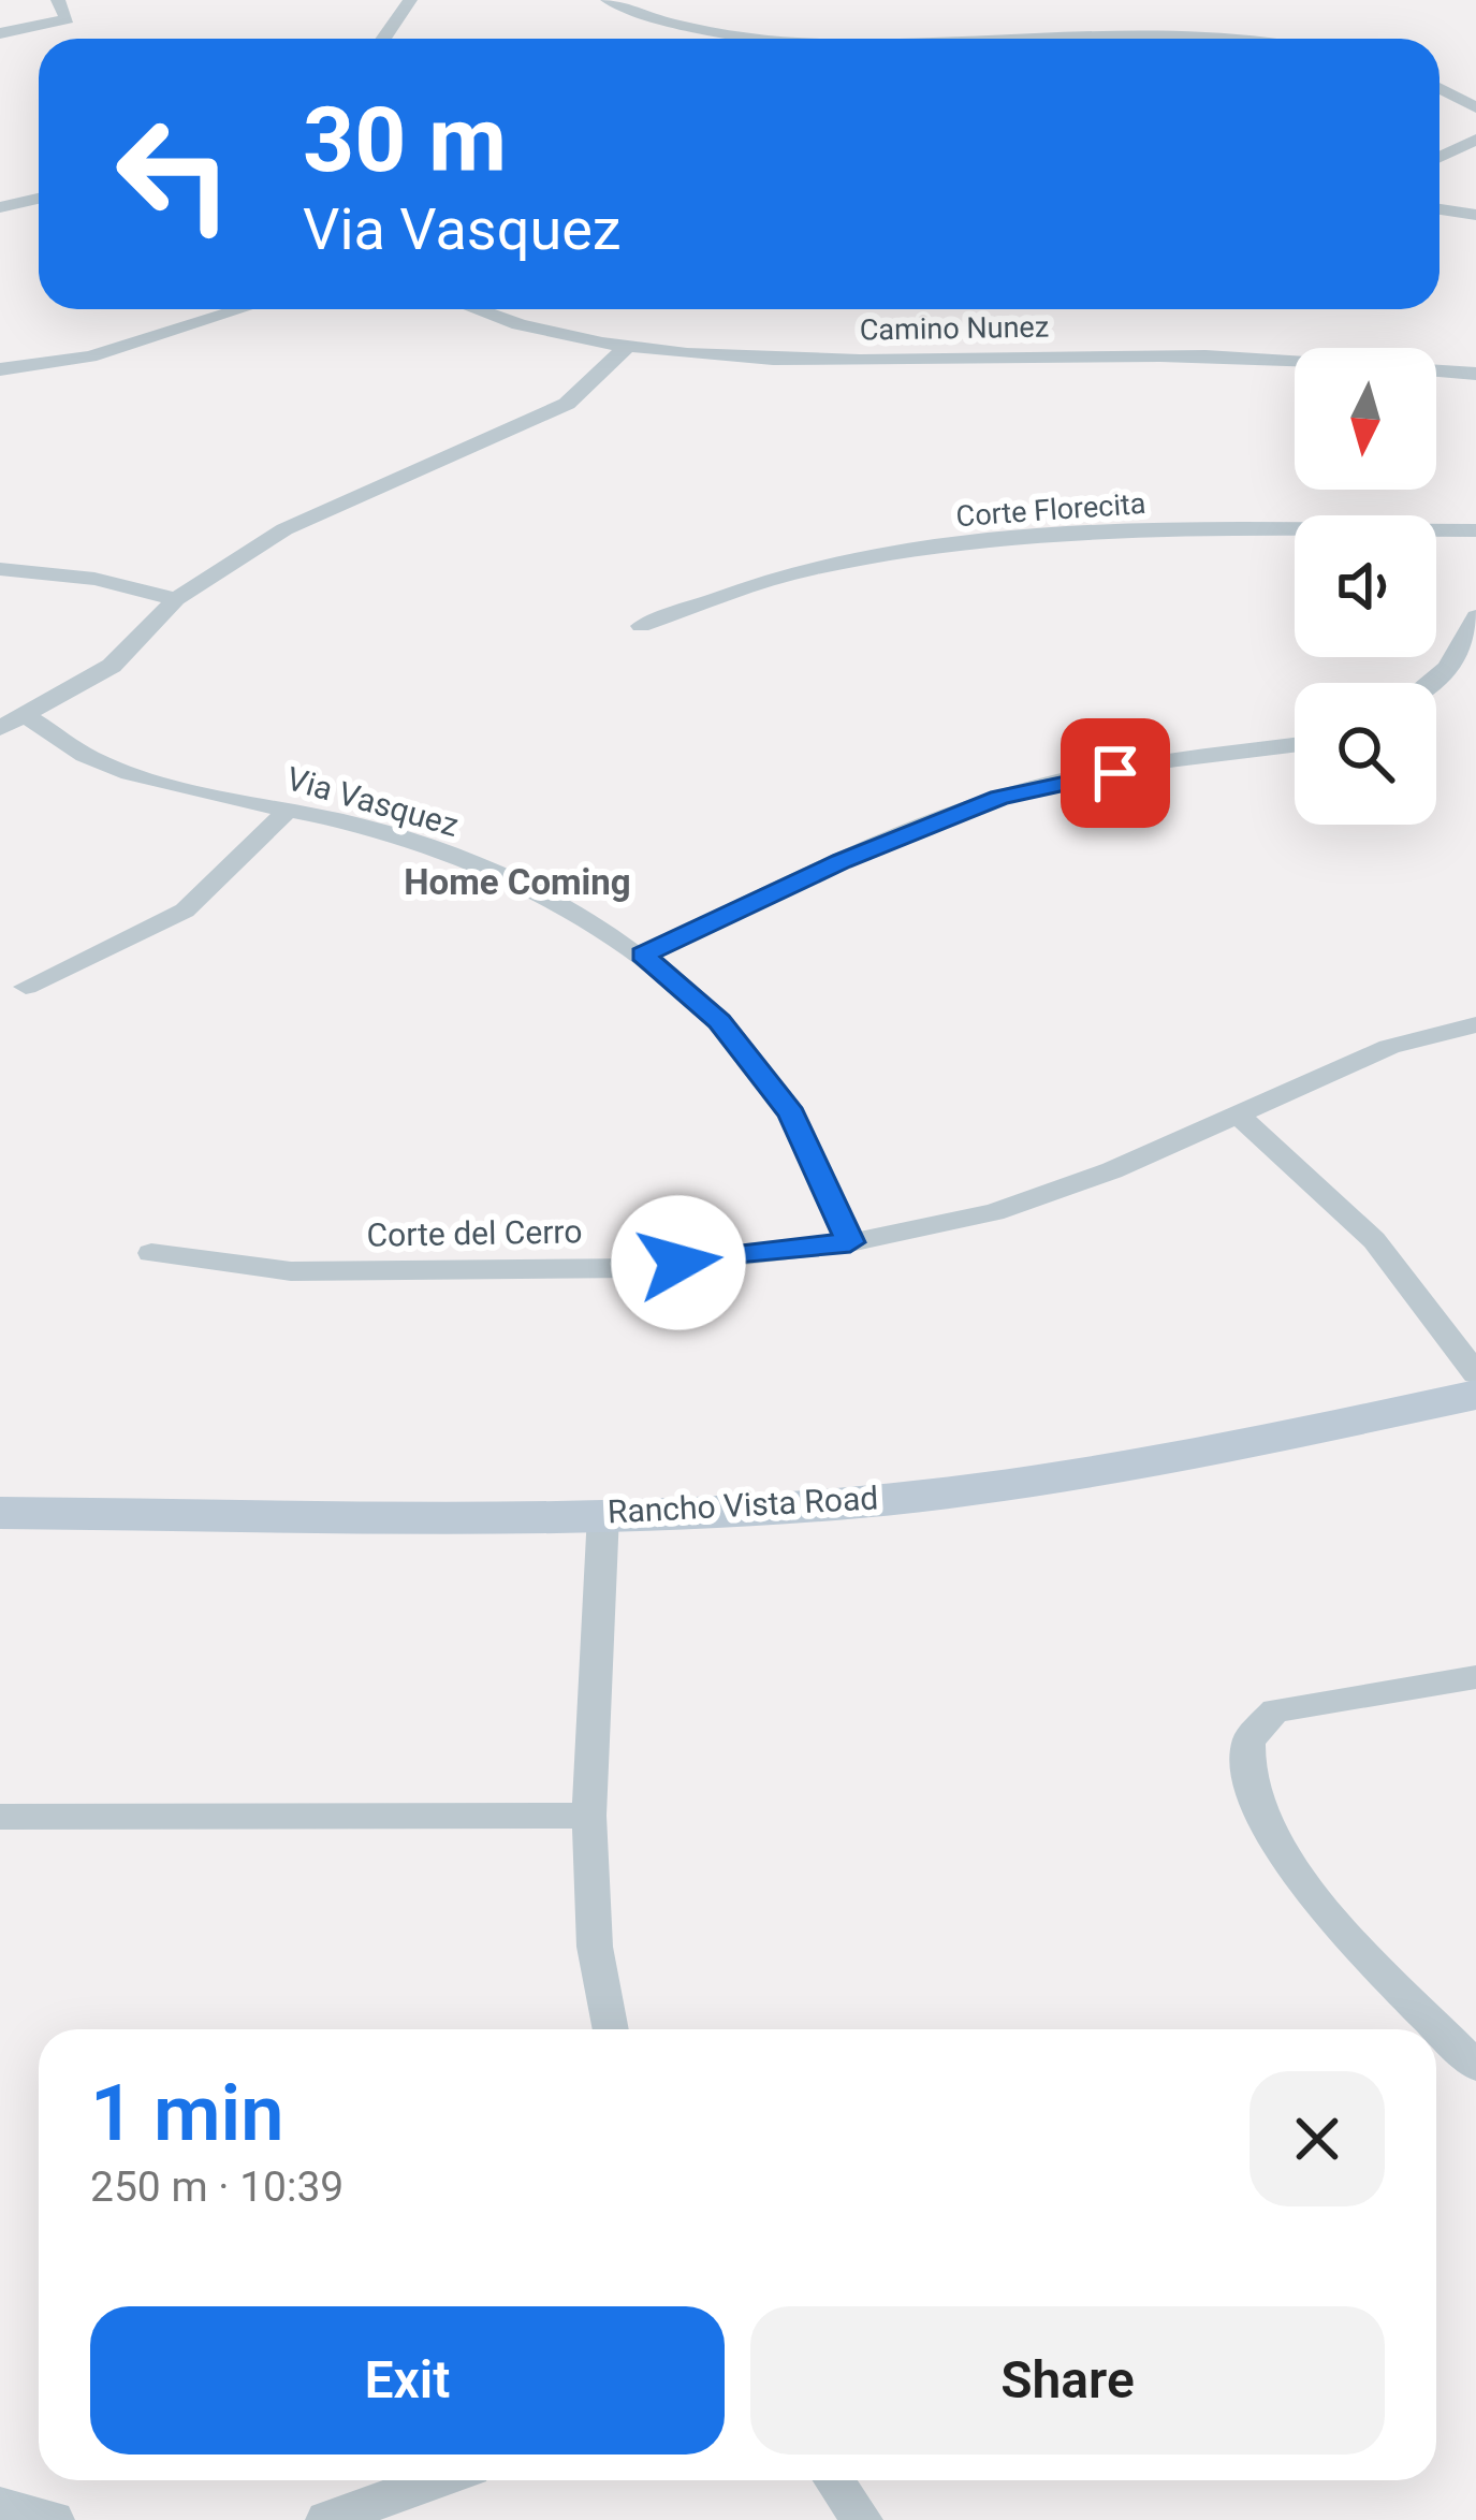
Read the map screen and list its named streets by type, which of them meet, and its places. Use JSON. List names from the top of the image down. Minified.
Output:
{"streets":{"main road":["Rancho Vista Road"],"street":["Camino Nunez","Corte Florecita","Via Vasquez","Corte del Cerro"]},"crossings":[["Via Vasquez","Corte del Cerro"]],"districts":["Home Coming"],"north":"bottom","page":{"turn":["30 m","Via Vasquez"],"heading":["1 min","250 m · 10:39"],"buttons":["Exit","Share"]}}
